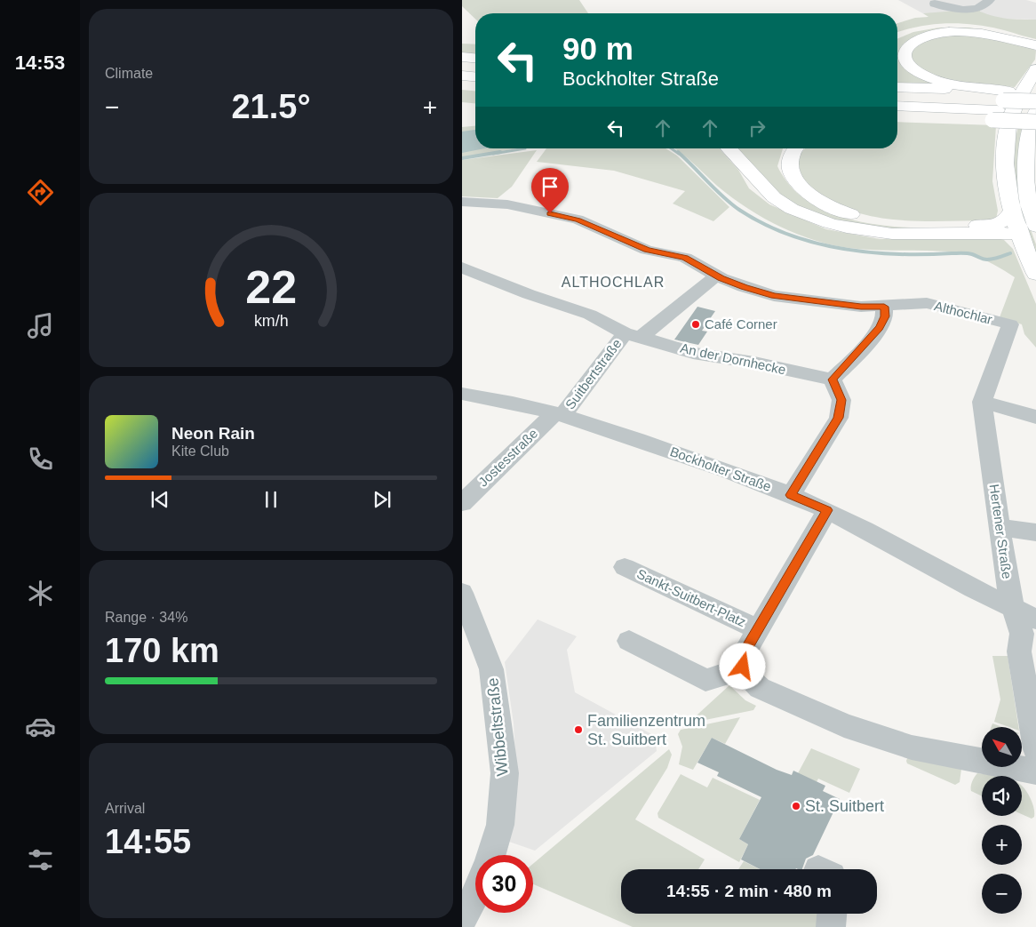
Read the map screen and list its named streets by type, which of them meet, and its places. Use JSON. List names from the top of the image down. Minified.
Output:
{"streets":{"street":["Althochlar","An der Dornhecke","Suitbertstraße","Jostesstraße","Bockholter Straße","Hertener Straße","Sankt-Suitbert-Platz","Wibbeltstraße"]},"crossings":[["Althochlar","Suitbertstraße"],["Althochlar","Hertener Straße"],["An der Dornhecke","Suitbertstraße"],["Suitbertstraße","Jostesstraße"],["Suitbertstraße","Bockholter Straße"],["Jostesstraße","Bockholter Straße"],["Bockholter Straße","Hertener Straße"],["Bockholter Straße","Sankt-Suitbert-Platz"]],"districts":["ALTHOCHLAR"],"places":["Café Corner","Familienzentrum St. Suitbert","St. Suitbert"],"north":"top left","page":{"tabs":"14:53","tile":["Climate",["Range · 34%","170 km"],["Arrival","14:55"]],"turn":["90 m","Bockholter Straße"],"heat":["−","21.5°","+"],"song":["Neon Rain","Kite Club"],"map_buttons":["+","−"],"limit":"30","trip":"14:55 · 2 min · 480 m","gauge":["22","km/h"]}}
